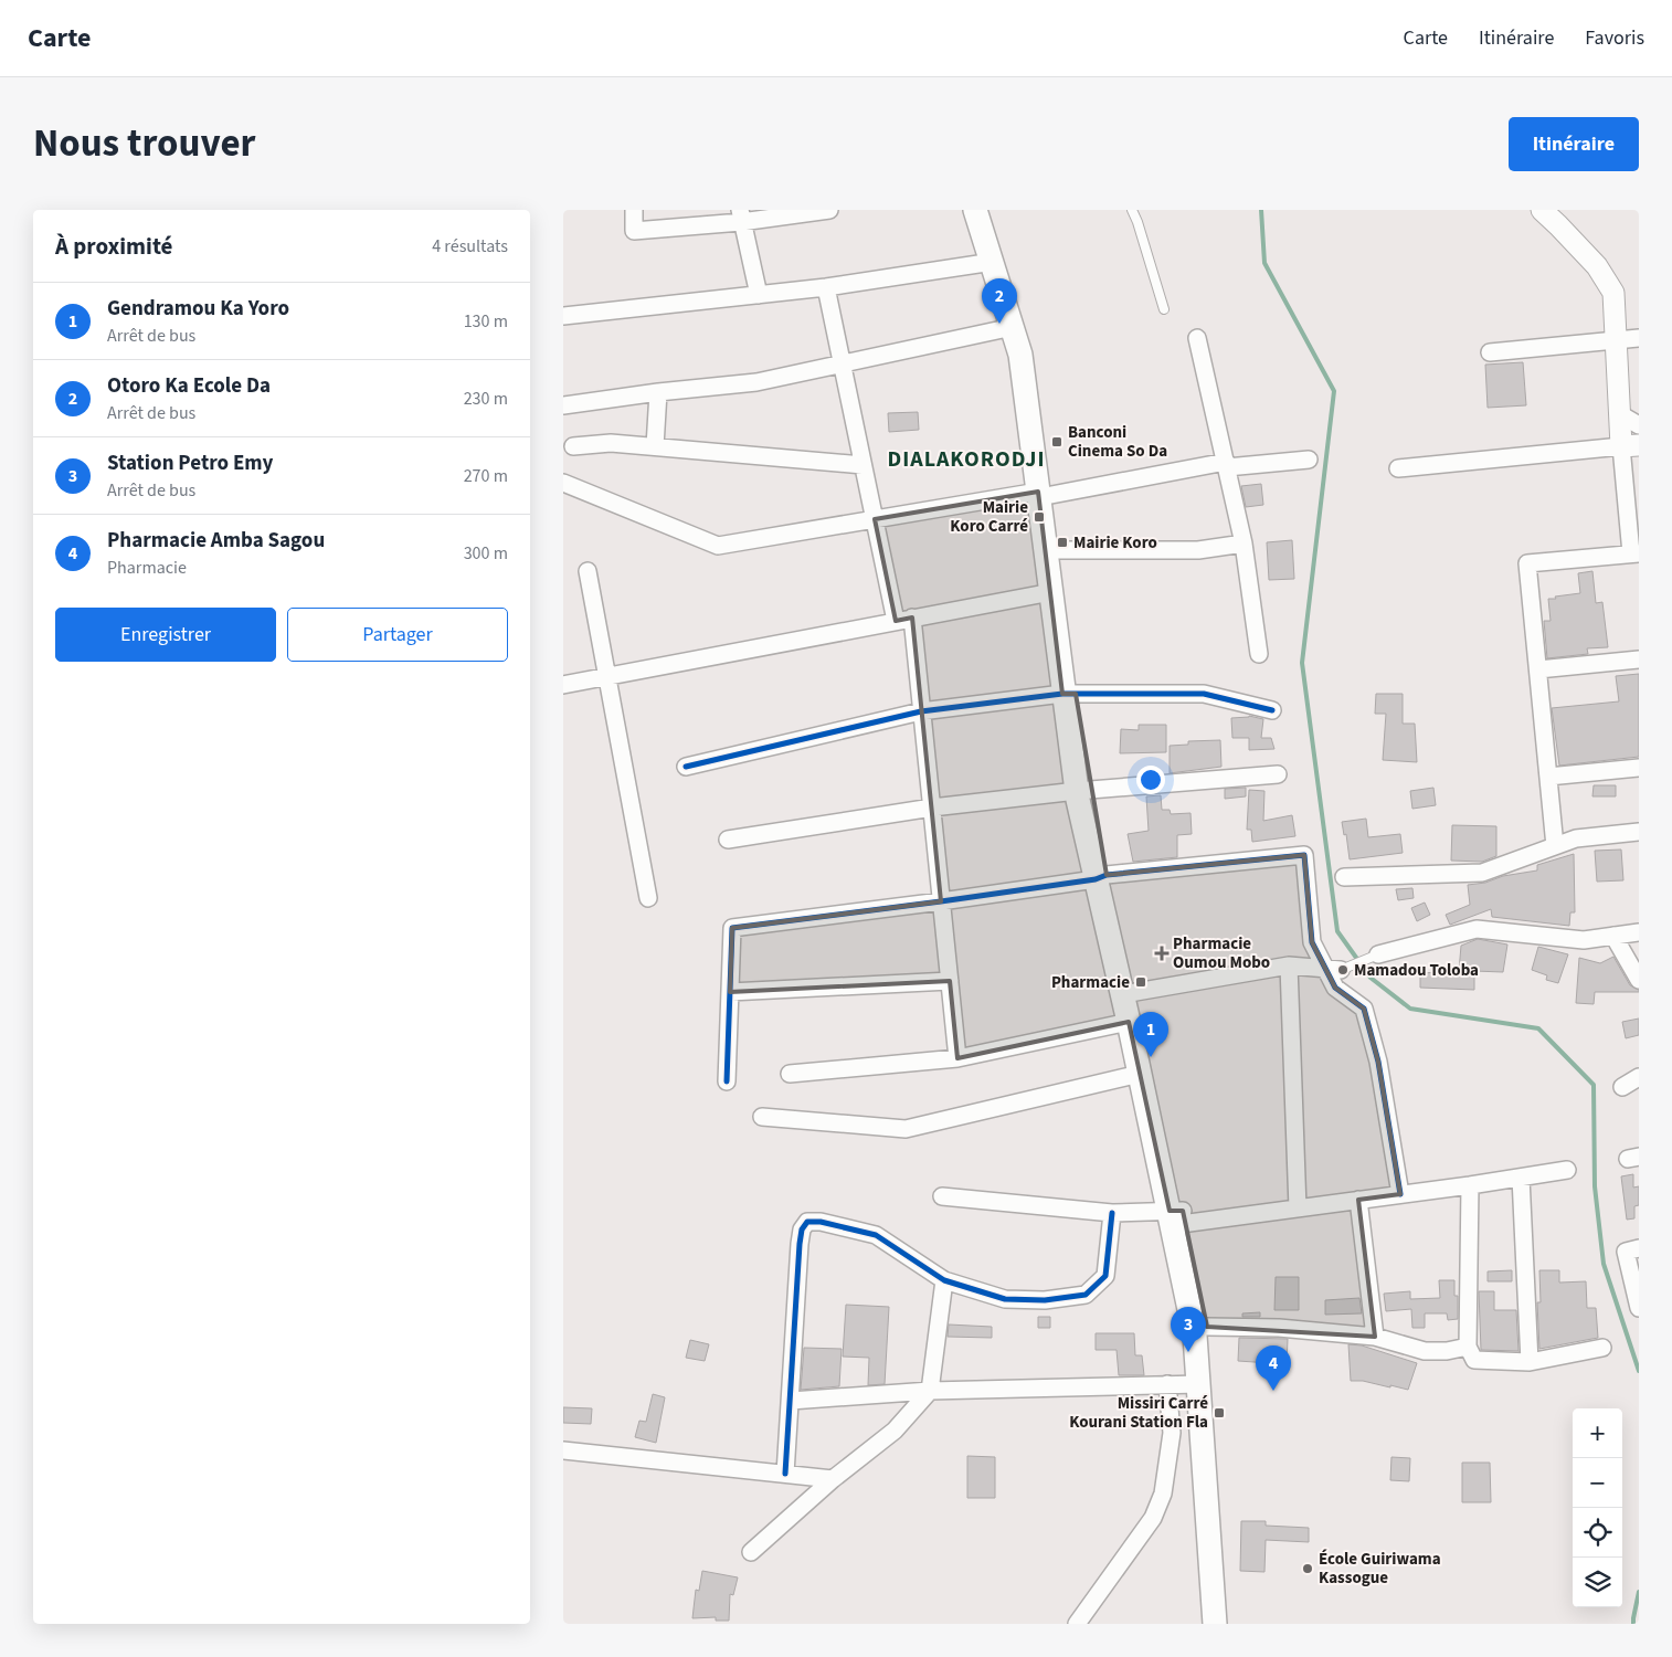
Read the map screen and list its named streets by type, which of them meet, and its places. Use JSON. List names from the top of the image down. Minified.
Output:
{"districts":["DIALAKORODJI"],"places":{"transit":["Banconi Cinema So Da","Mairie Koro Carré","Mairie Koro","Pharmacie","Missiri Carré Kourani Station Fla"],"health":["Pharmacie Oumou Mobo"],"other":["Mamadou Toloba","École Guiriwama Kassogue"]},"page":{"header":"Carte","nav":["Carte","Itinéraire","Favoris"],"title":"Nous trouver","buttons":["Itinéraire",["Enregistrer","Partager"]],"heading":["À proximité","4 résultats"],"pins":["2","1","3","4"],"list":[{"mark":"1","name":"Gendramou Ka Yoro","note":"Arrêt de bus","value":"130 m"},{"mark":"2","name":"Otoro Ka Ecole Da","note":"Arrêt de bus","value":"230 m"},{"mark":"3","name":"Station Petro Emy","note":"Arrêt de bus","value":"270 m"},{"mark":"4","name":"Pharmacie Amba Sagou","note":"Pharmacie","value":"300 m"}],"map_buttons":["+","−"]}}
